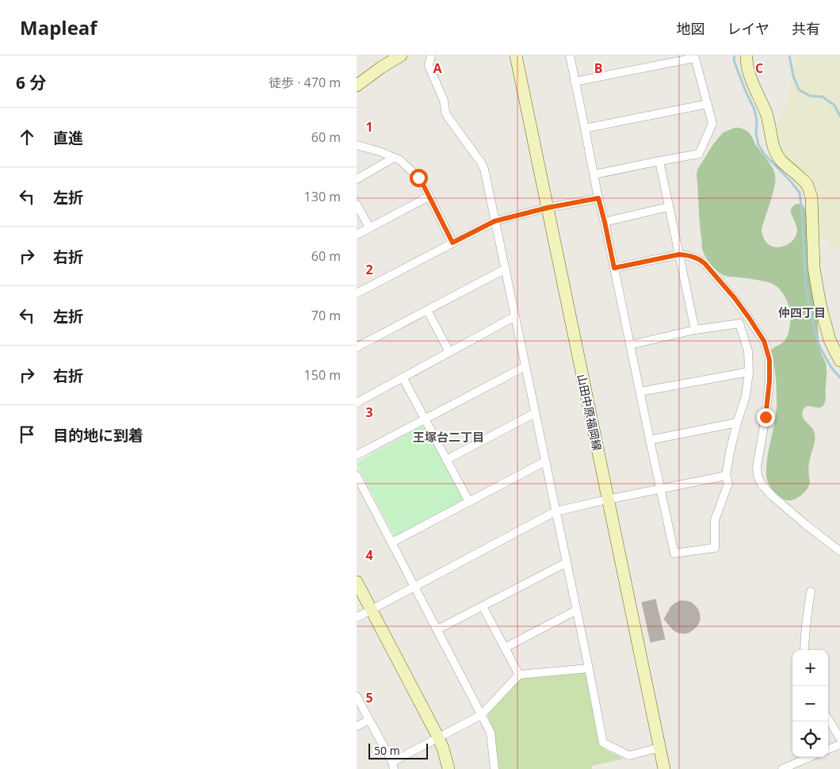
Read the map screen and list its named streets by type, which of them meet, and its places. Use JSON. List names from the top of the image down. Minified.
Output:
{"streets":{"main road":["山田中原福岡線"]},"districts":["仲四丁目","王塚台二丁目"],"scale_bar":"50 m","page":{"header":"Mapleaf","nav":["地図","レイヤ","共有"],"heading":["6 分","徒歩 · 470 m"],"list":[["直進","60 m"],["左折","130 m"],["右折","60 m"],["左折","70 m"],["右折","150 m"],"目的地に到着"],"map_buttons":["+","−"],"scale":"50 m"},"grid":{"columns":["A","B","C"],"rows":["1","2","3","4","5"]}}
